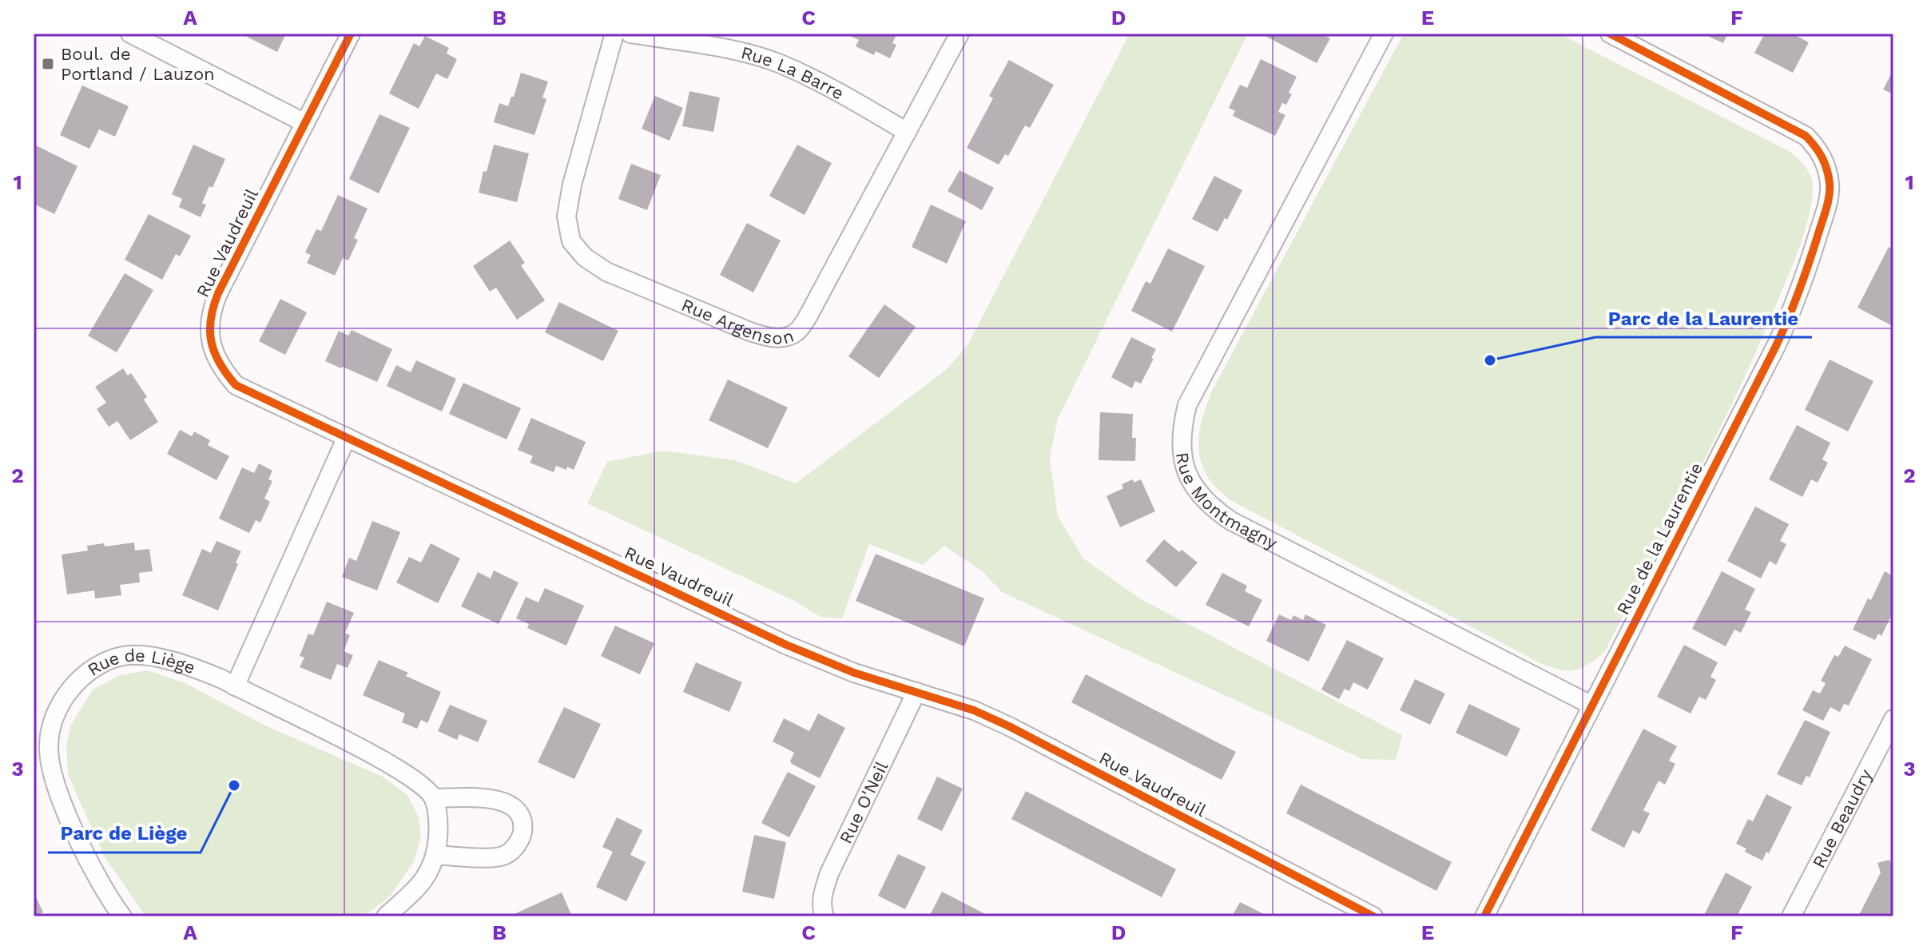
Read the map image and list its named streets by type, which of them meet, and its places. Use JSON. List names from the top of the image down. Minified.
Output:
{"streets":{"street":["Rue La Barre","Rue Vaudreuil","Rue Argenson","Rue Montmagny","Rue de la Laurentie","Rue de Liège","Rue O'Neil","Rue Beaudry"]},"crossings":[["Rue La Barre","Rue Argenson"],["Rue Vaudreuil","Rue O'Neil"],["Rue Montmagny","Rue de la Laurentie"]],"places":{"transit":["Boul. de Portland / Lauzon"],"other":["Parc de la Laurentie","Parc de Liège"]},"grid":{"columns":["A","B","C","D","E","F"],"rows":["1","2","3"]}}
